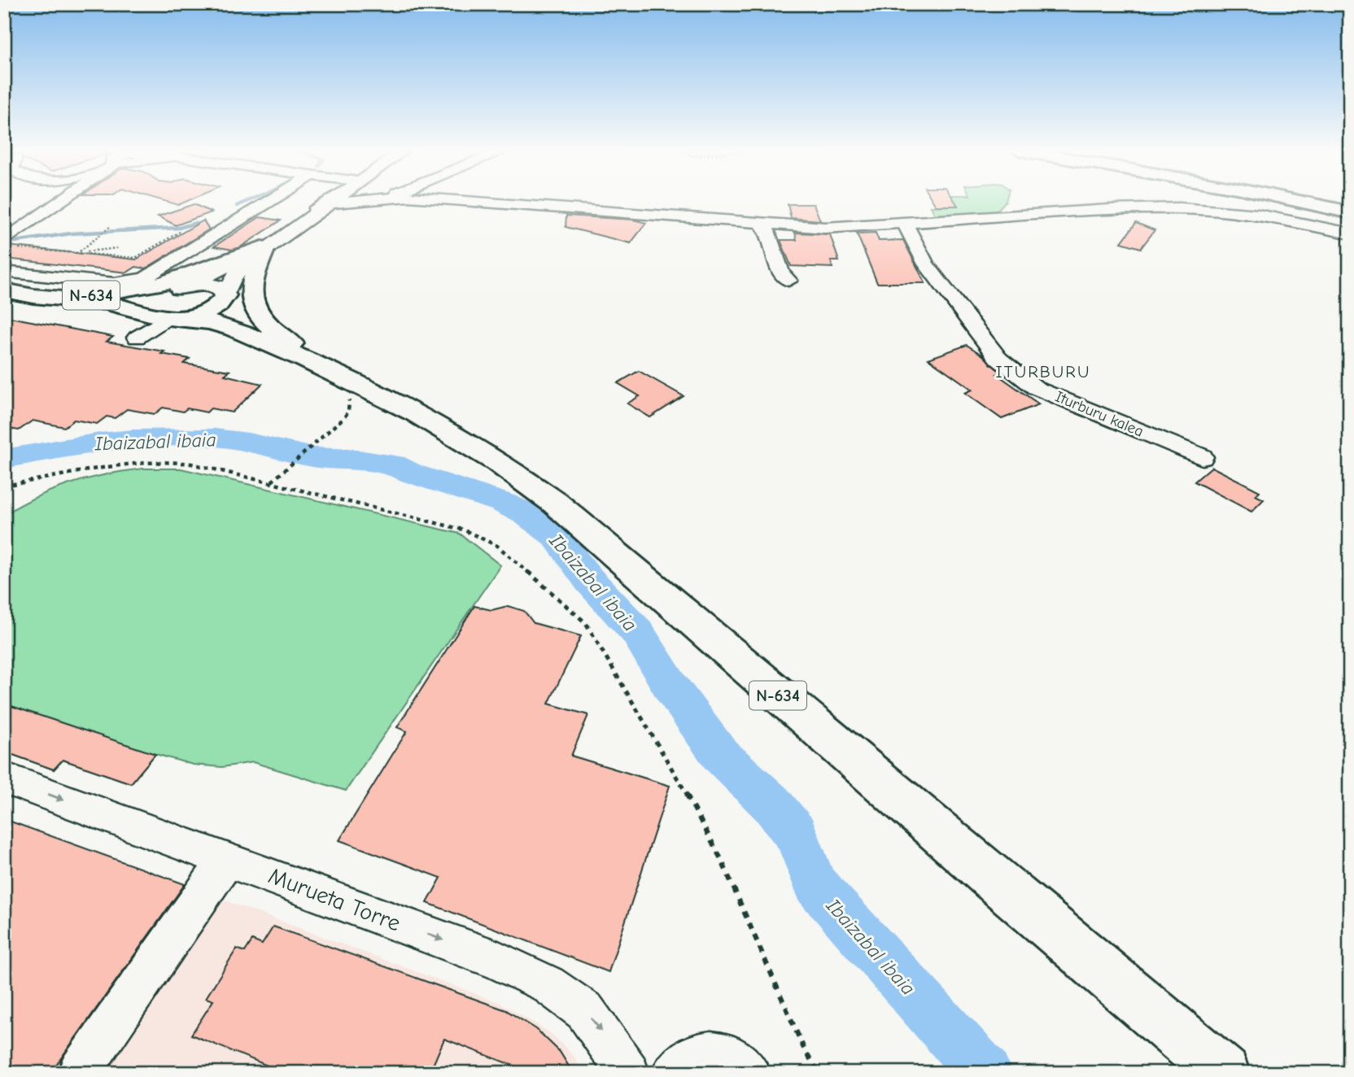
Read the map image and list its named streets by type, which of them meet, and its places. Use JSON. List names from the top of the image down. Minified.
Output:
{"streets":{"highway":["N-634"],"street":["Iturburu kalea","Murueta Torre"]},"one_way":["Murueta Torre"],"districts":["ITURBURU"],"water":["Ibaizabal ibaia"]}
